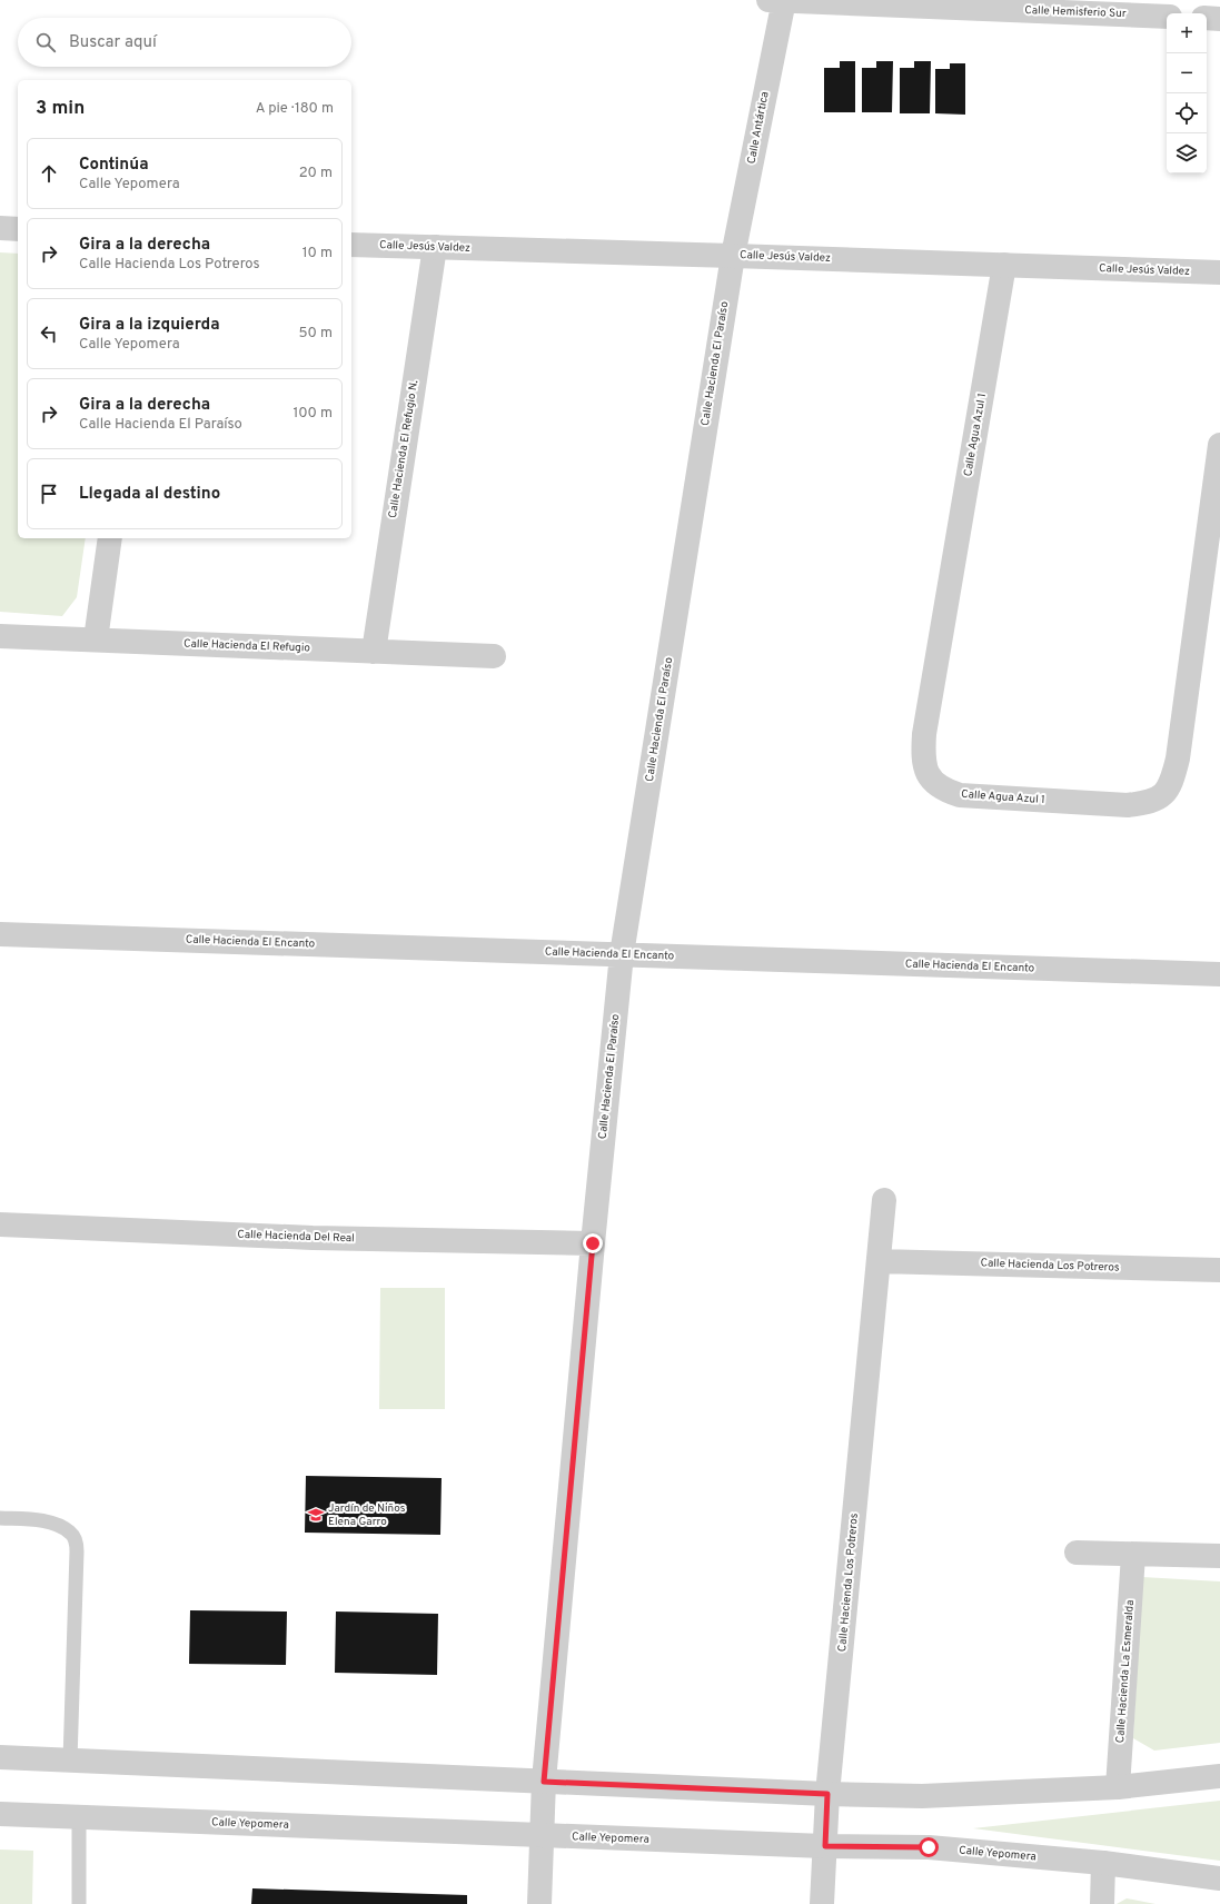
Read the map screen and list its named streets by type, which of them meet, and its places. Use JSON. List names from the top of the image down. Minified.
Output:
{"streets":{"street":["Calle Hemisferio Sur","Calle Antártica","Calle Jesús Valdez","Calle Hacienda El Paraíso","Calle Agua Azul 1","Calle Hacienda El Refugio N.","Calle Hacienda El Refugio","Calle Hacienda El Encanto","Calle Hacienda Del Real","Calle Hacienda Los Potreros","Calle Hacienda La Esmeralda","Calle Yepomera"]},"crossings":[["Calle Hemisferio Sur","Calle Antártica"],["Calle Antártica","Calle Jesús Valdez"],["Calle Antártica","Calle Hacienda El Paraíso"],["Calle Jesús Valdez","Calle Hacienda El Paraíso"],["Calle Jesús Valdez","Calle Agua Azul 1"],["Calle Jesús Valdez","Calle Hacienda El Refugio N."],["Calle Hacienda El Paraíso","Calle Hacienda El Encanto"],["Calle Hacienda El Paraíso","Calle Hacienda Del Real"],["Calle Hacienda El Paraíso","Calle Yepomera"],["Calle Hacienda El Refugio N.","Calle Hacienda El Refugio"],["Calle Hacienda Los Potreros","Calle Yepomera"]],"places":{"school or university":["Jardín de Niños Elena Garro"]},"page":{"map_buttons":["+","−"],"search":"Buscar aquí","heading":["3 min","A pie · 180 m"],"list":[["Continúa","Calle Yepomera","20 m"],["Gira a la derecha","Calle Hacienda Los Potreros","10 m"],["Gira a la izquierda","Calle Yepomera","50 m"],["Gira a la derecha","Calle Hacienda El Paraíso","100 m"],"Llegada al destino"]}}
